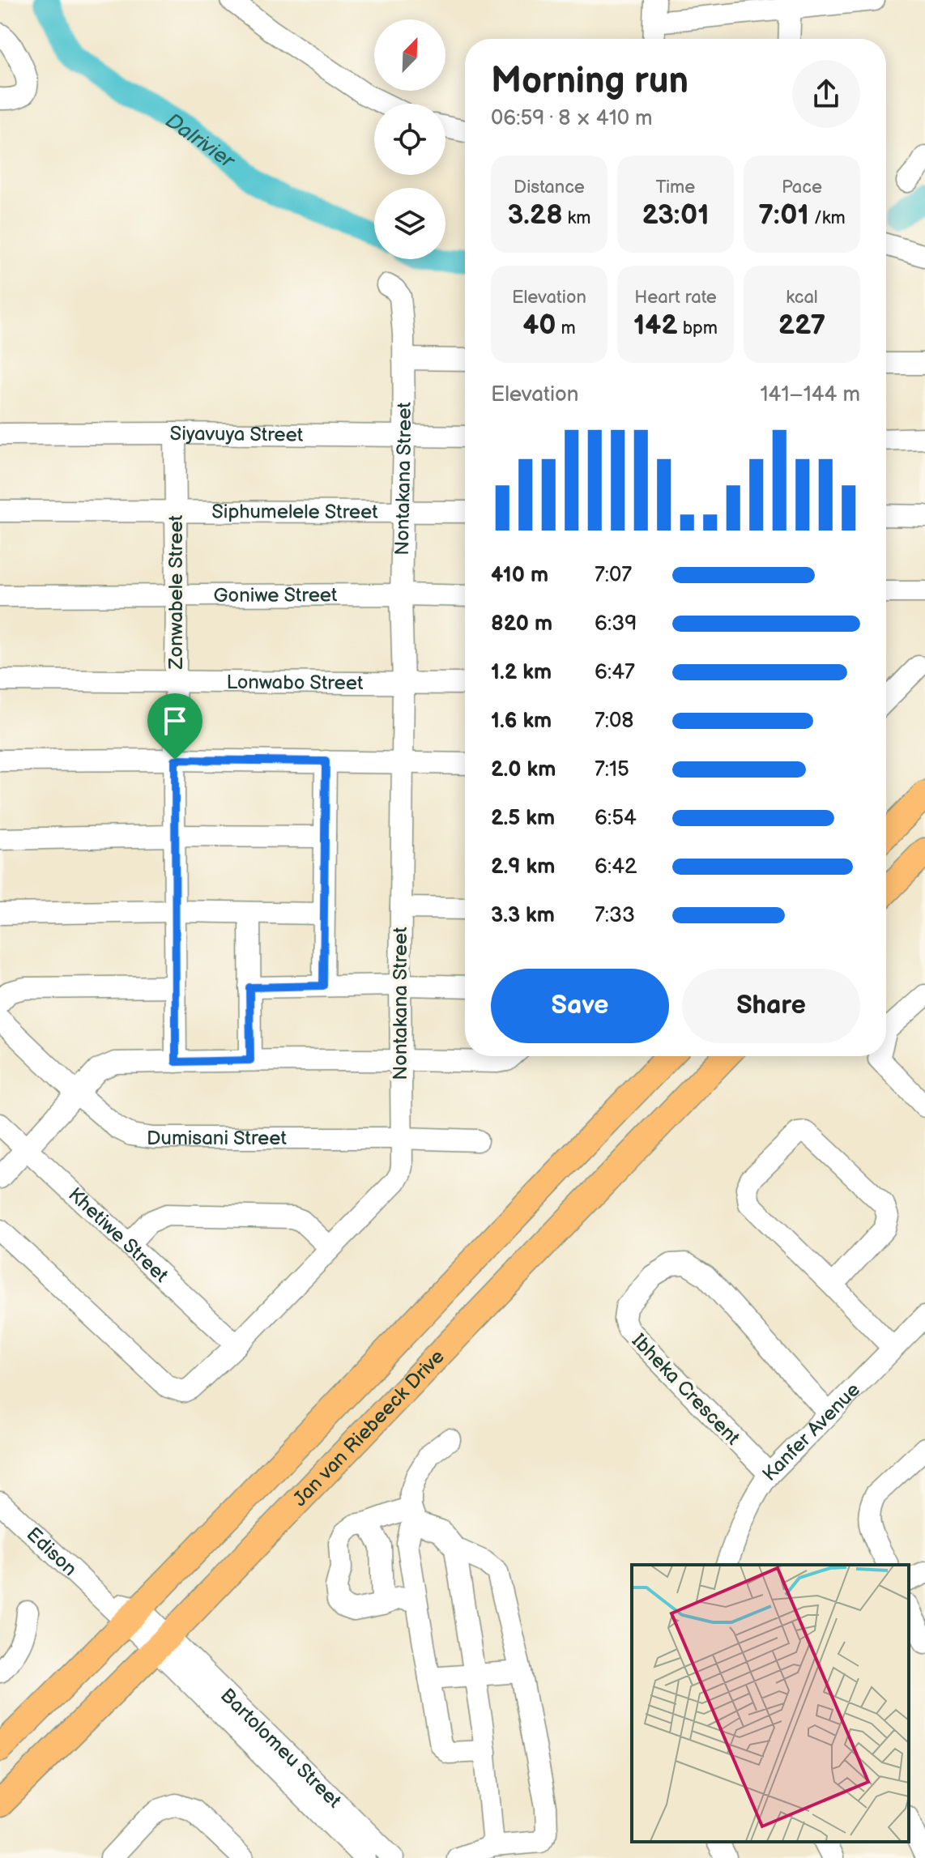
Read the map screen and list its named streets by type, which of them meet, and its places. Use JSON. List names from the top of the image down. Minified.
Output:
{"streets":{"main road":["Jan van Riebeeck Drive"],"street":["Siyavuya Street","Nontakana Street","Siphumelele Street","Zonwabele Street","Goniwe Street","Lonwabo Street","Dumisani Street","Khetiwe Street","Ibheka Crescent","Kanfer Avenue","Edison","Bartolomeu Street"]},"crossings":[["Siyavuya Street","Nontakana Street"],["Siyavuya Street","Zonwabele Street"],["Nontakana Street","Siphumelele Street"],["Nontakana Street","Goniwe Street"],["Nontakana Street","Lonwabo Street"],["Nontakana Street","Dumisani Street"],["Nontakana Street","Khetiwe Street"],["Siphumelele Street","Zonwabele Street"],["Zonwabele Street","Goniwe Street"],["Zonwabele Street","Lonwabo Street"],["Ibheka Crescent","Kanfer Avenue"],["Jan van Riebeeck Drive","Edison"],["Jan van Riebeeck Drive","Bartolomeu Street"],["Edison","Bartolomeu Street"]],"water":["Dalrivier"],"north":"top right","page":{"heading":["Morning run","06:59 · 8 × 410 m"],"stats":[["Distance","3.28 km"],["Time","23:01"],["Pace","7:01 /km"],["Elevation","40 m"],["Heart rate","142 bpm"],["kcal","227"]],"chart":["Elevation","141–144 m"],"list":[{"name":"410 m","note":"7:07"},{"name":"820 m","note":"6:39"},{"name":"1.2 km","note":"6:47"},{"name":"1.6 km","note":"7:08"},{"name":"2.0 km","note":"7:15"},{"name":"2.5 km","note":"6:54"},{"name":"2.9 km","note":"6:42"},{"name":"3.3 km","note":"7:33"}],"buttons":["Save","Share"]}}
